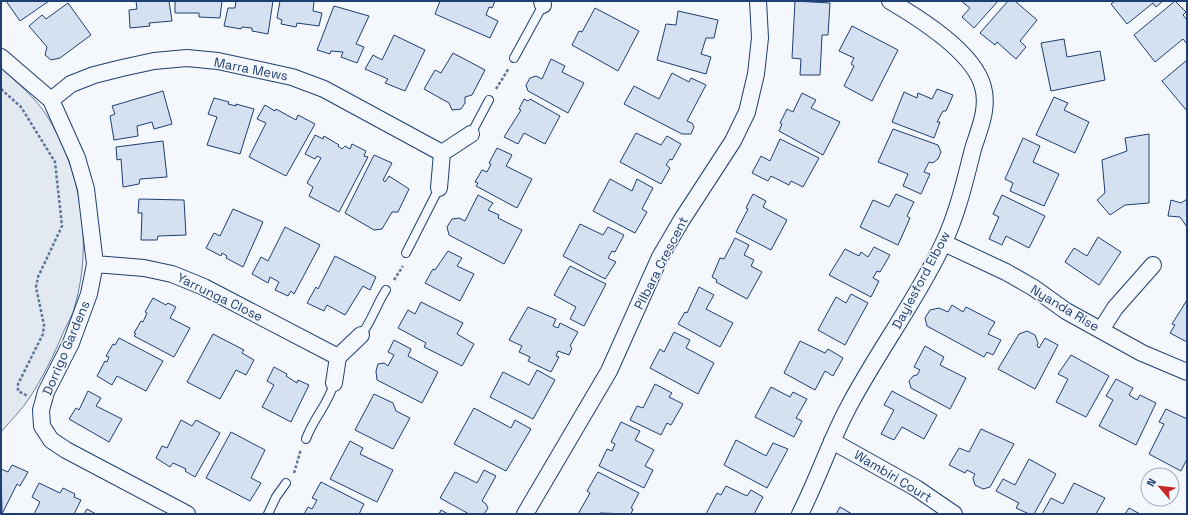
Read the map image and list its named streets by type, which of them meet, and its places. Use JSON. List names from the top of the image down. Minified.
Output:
{"streets":{"street":["Marra Mews","Pilbara Crescent","Daylesford Elbow","Yarrunga Close","Nyanda Rise","Dorrigo Gardens","Wambiri Court"]},"crossings":[["Marra Mews","Dorrigo Gardens"],["Daylesford Elbow","Nyanda Rise"],["Daylesford Elbow","Wambiri Court"],["Yarrunga Close","Dorrigo Gardens"]],"north":"top left"}
